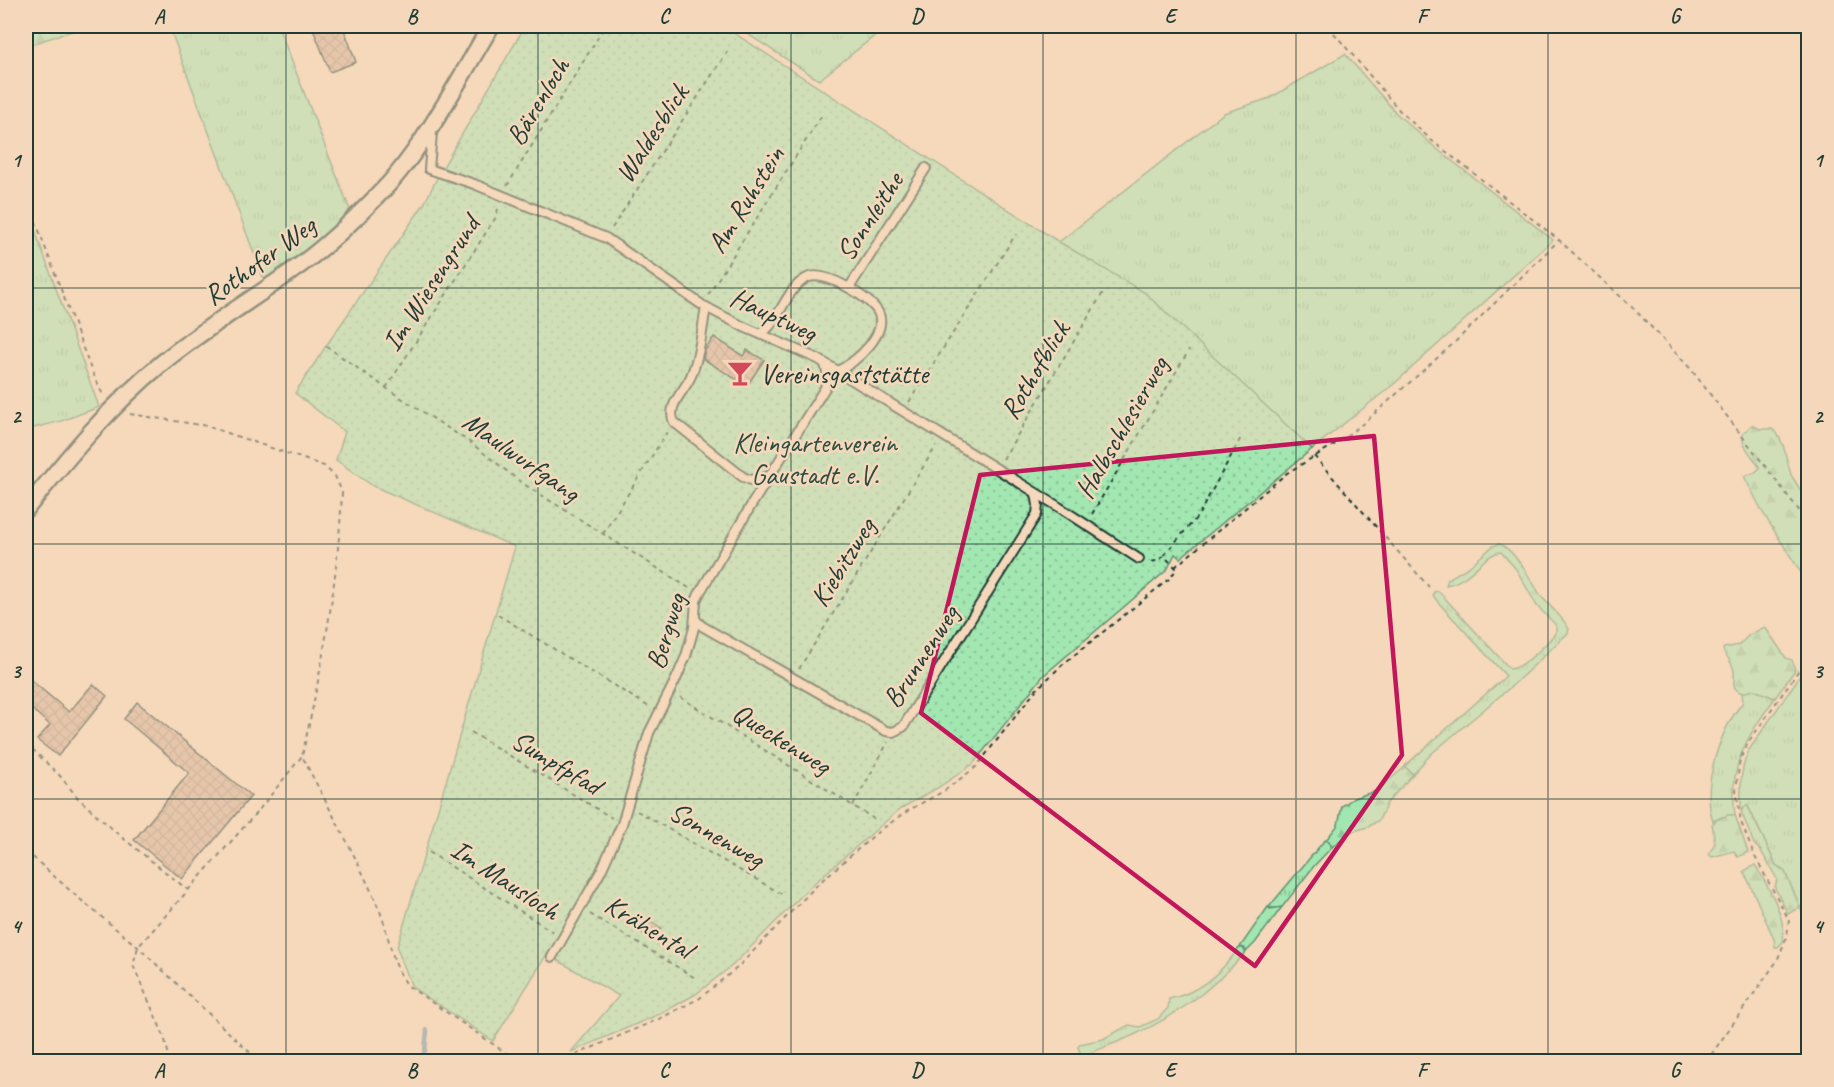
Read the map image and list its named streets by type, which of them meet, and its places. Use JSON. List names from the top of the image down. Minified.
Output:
{"streets":{"street":["Rothofer Weg"],"lane":["Sonnleithe","Hauptweg","Bergweg","Brunnenweg"],"path":["Bärenloch","Waldesblick","Am Ruhstein","Im Wiesengrund","Rothofblick","Halbschlesierweg","Maulwurfgang","Kiebitzweg","Queckenweg","Sumpfpfad","Sonnenweg","Im Mausloch","Krähental"]},"crossings":[["Bärenloch","Im Wiesengrund"],["Bärenloch","Hauptweg"],["Waldesblick","Hauptweg"],["Am Ruhstein","Hauptweg"],["Rothofer Weg","Hauptweg"],["Im Wiesengrund","Hauptweg"],["Im Wiesengrund","Maulwurfgang"],["Hauptweg","Rothofblick"],["Hauptweg","Halbschlesierweg"],["Hauptweg","Kiebitzweg"],["Hauptweg","Bergweg"],["Hauptweg","Brunnenweg"],["Maulwurfgang","Bergweg"],["Kiebitzweg","Brunnenweg"],["Bergweg","Brunnenweg"],["Bergweg","Queckenweg"],["Bergweg","Sumpfpfad"],["Bergweg","Sonnenweg"],["Bergweg","Im Mausloch"],["Bergweg","Krähental"]],"parks":["Kleingartenverein Gaustadt e.V."],"places":{"bar":["Vereinsgaststätte"]},"grid":{"columns":["A","B","C","D","E","F","G"],"rows":["1","2","3","4"]}}
